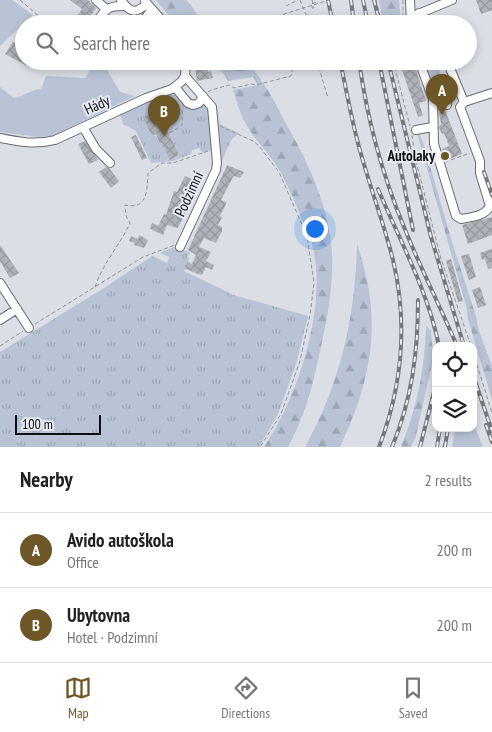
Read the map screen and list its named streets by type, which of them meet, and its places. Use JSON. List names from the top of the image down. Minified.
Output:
{"streets":{"street":["Hády","Podzimní"]},"crossings":[["Hády","Podzimní"]],"places":["Autolaky"],"scale_bar":"100 m","page":{"search":"Search here","pins":["A","B"],"scale":"100 m","heading":["Nearby","2 results"],"list":[{"mark":"A","name":"Avido autoškola","note":"Office","value":"200 m"},{"mark":"B","name":"Ubytovna","note":"Hotel · Podzimní","value":"200 m"}],"nav":["Map","Directions","Saved"]}}
